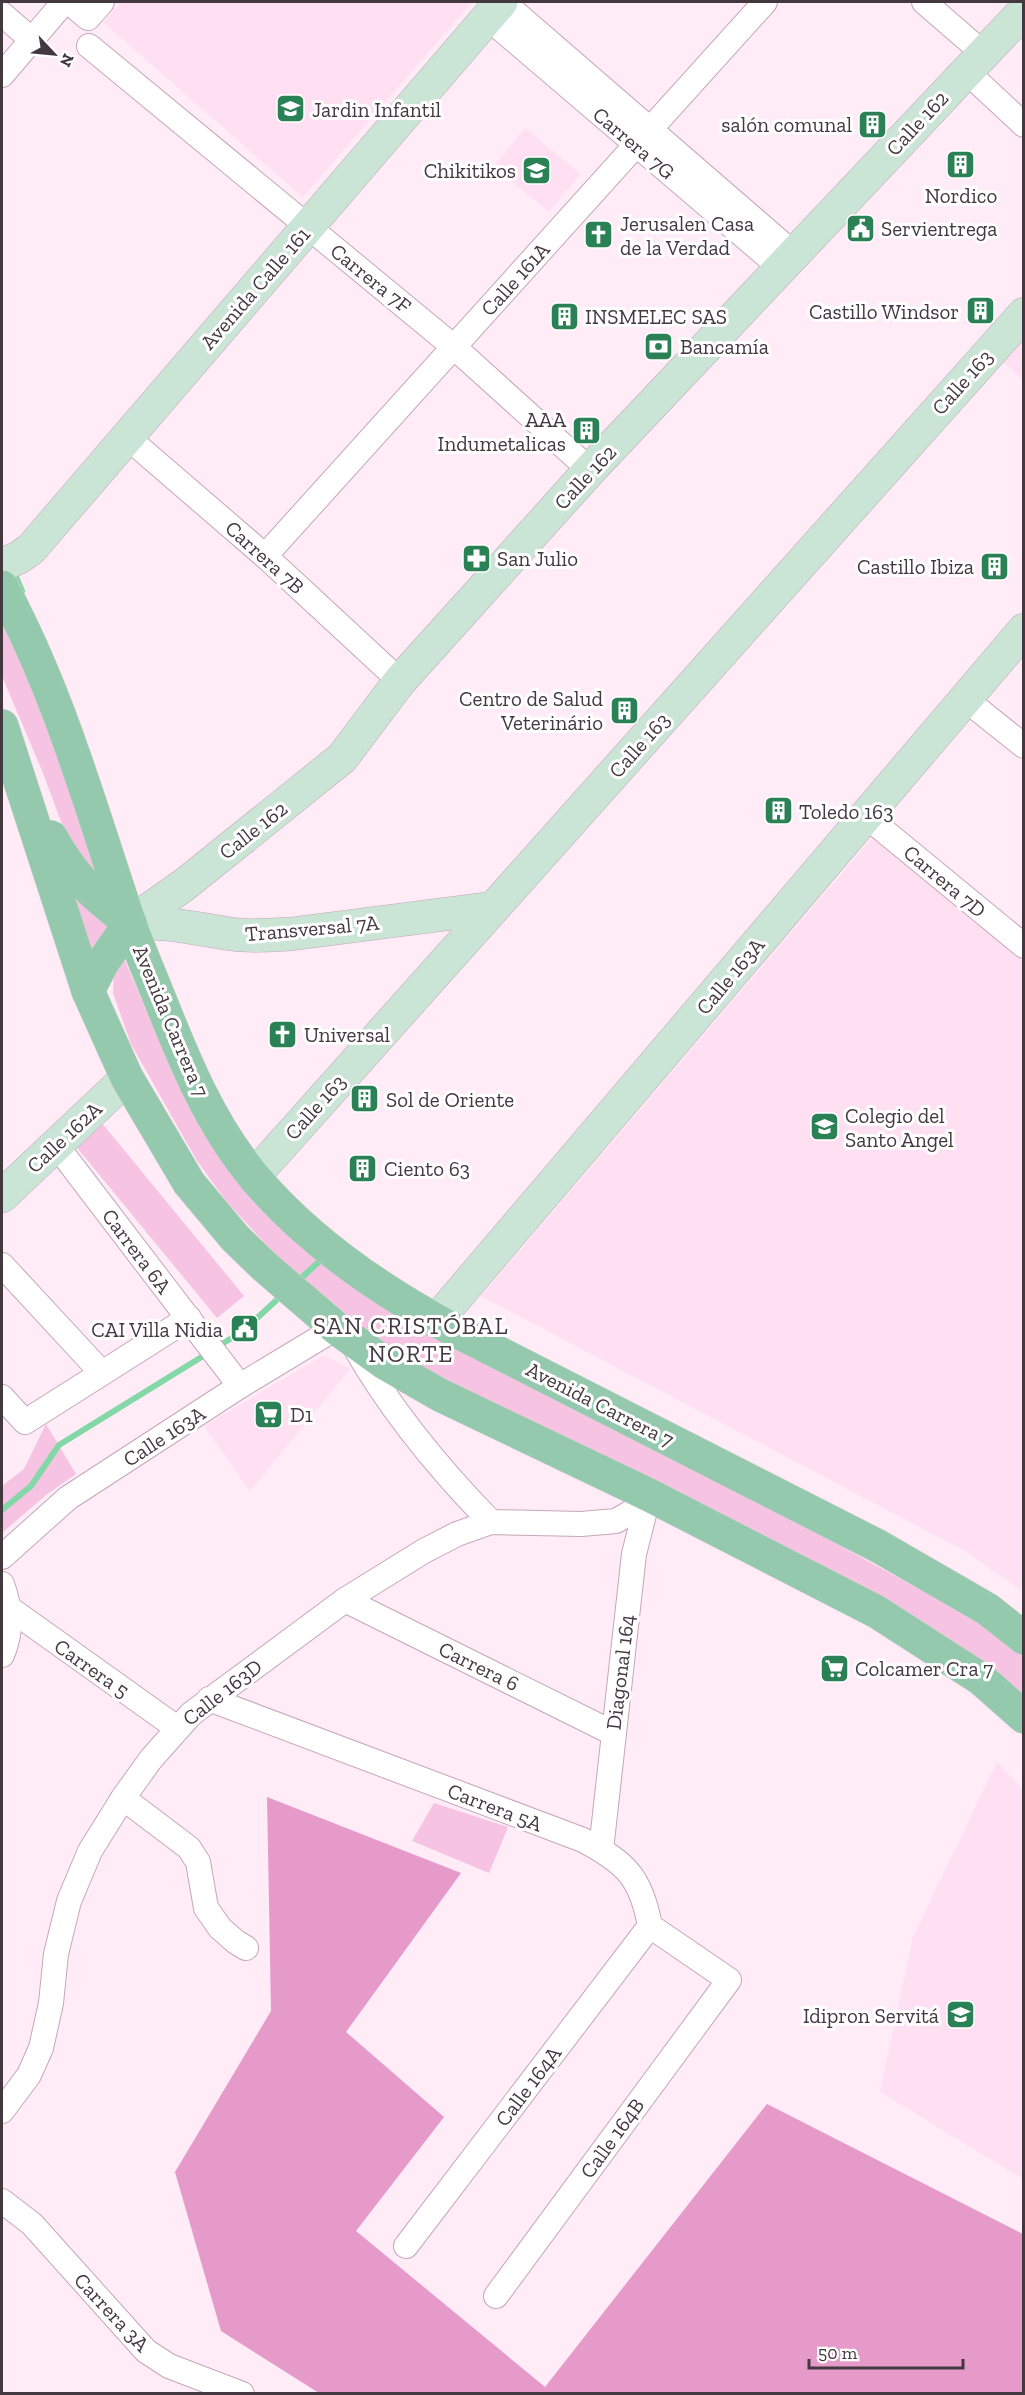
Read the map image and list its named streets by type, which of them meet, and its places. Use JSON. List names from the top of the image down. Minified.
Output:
{"streets":{"main road":["Avenida Carrera 7"],"street":["Calle 162","Carrera 7G","Carrera 7F","Calle 161A","Avenida Calle 161","Calle 163","Carrera 7B","Carrera 7D","Transversal 7A","Calle 163A","Calle 162A","Carrera 6A","Carrera 6","Carrera 5","Diagonal 164","Calle 163D","Carrera 5A","Calle 164A","Calle 164B","Carrera 3A"]},"crossings":[["Calle 162","Carrera 7G"],["Calle 162","Carrera 7F"],["Calle 162","Carrera 7B"],["Calle 162","Transversal 7A"],["Calle 162","Avenida Carrera 7"],["Carrera 7G","Calle 161A"],["Carrera 7G","Avenida Calle 161"],["Carrera 7F","Calle 161A"],["Carrera 7F","Avenida Calle 161"],["Calle 161A","Carrera 7B"],["Avenida Calle 161","Carrera 7B"],["Calle 163","Transversal 7A"],["Calle 163","Avenida Carrera 7"],["Carrera 7D","Calle 163A"],["Transversal 7A","Avenida Carrera 7"],["Calle 163A","Avenida Carrera 7"],["Calle 163A","Carrera 6A"],["Calle 162A","Carrera 6A"],["Carrera 6","Diagonal 164"],["Carrera 6","Calle 163D"],["Carrera 5","Calle 163D"],["Diagonal 164","Calle 163D"],["Diagonal 164","Carrera 5A"],["Calle 163D","Carrera 5A"],["Carrera 5A","Calle 164A"],["Carrera 5A","Calle 164B"],["Calle 164A","Calle 164B"]],"districts":["SAN CRISTÓBAL NORTE"],"places":{"school or university":["Jardin Infantil","Chikitikos","Colegio del Santo Angel","Idipron Servitá"],"building":["salón comunal","Nordico","Castillo Windsor","INSMELEC SAS","AAA Indumetalicas","Castillo Ibiza","Centro de Salud Veterinário","Toledo 163","Sol de Oriente","Ciento 63"],"public building":["Servientrega","CAI Villa Nidia"],"church":["Jerusalen Casa de la Verdad","Universal"],"bank":["Bancamía"],"pharmacy":["San Julio"],"supermarket":["D1","Colcamer Cra 7"]},"scale_bar":"50 m","north":"bottom right"}
